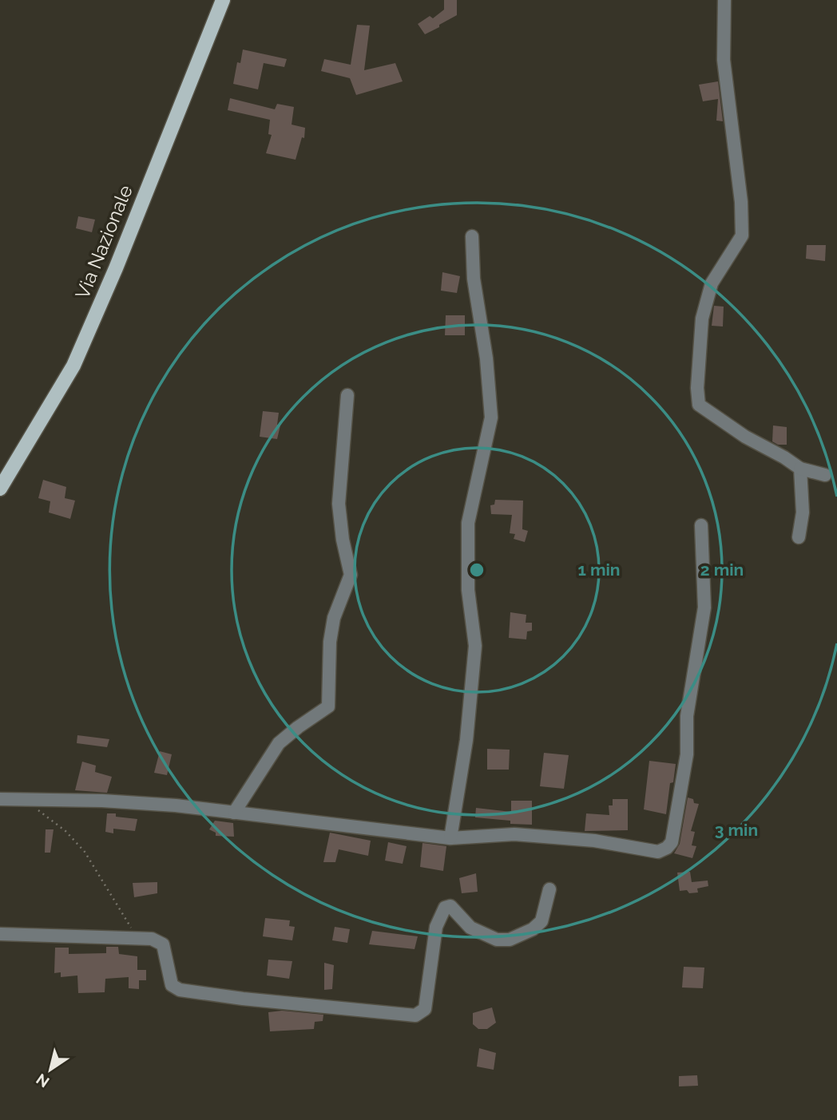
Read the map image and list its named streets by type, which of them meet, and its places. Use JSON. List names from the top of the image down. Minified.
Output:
{"streets":{"main road":["Via Nazionale"]},"north":"bottom left","rings":["1 min","2 min","3 min"]}
